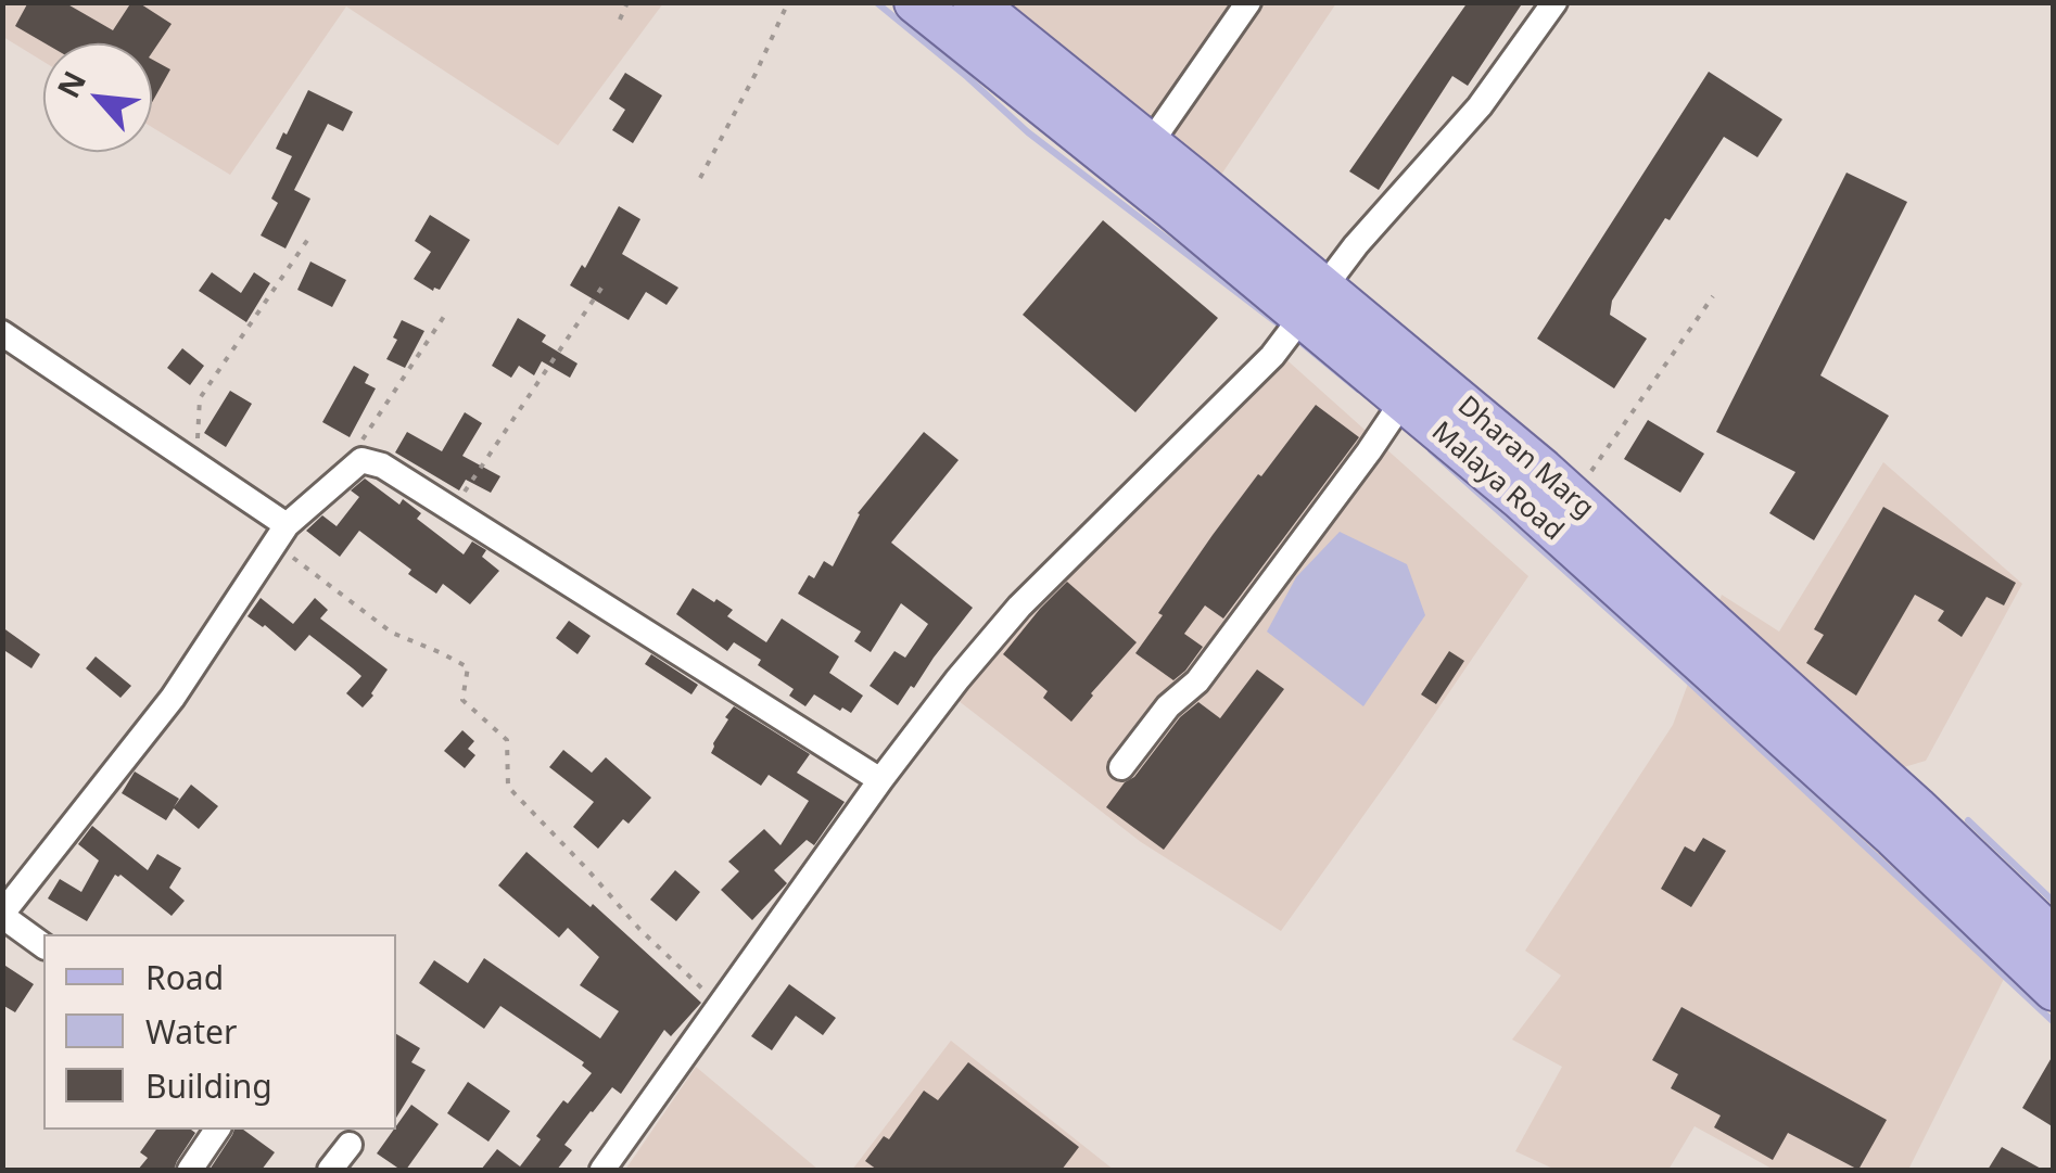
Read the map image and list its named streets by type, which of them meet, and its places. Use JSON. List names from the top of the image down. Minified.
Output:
{"streets":{"main road":["Dharan Marg","Malaya Road"]},"crossings":[["Dharan Marg","Malaya Road"]],"legend":["Road","Water","Building"],"north":"top left"}
